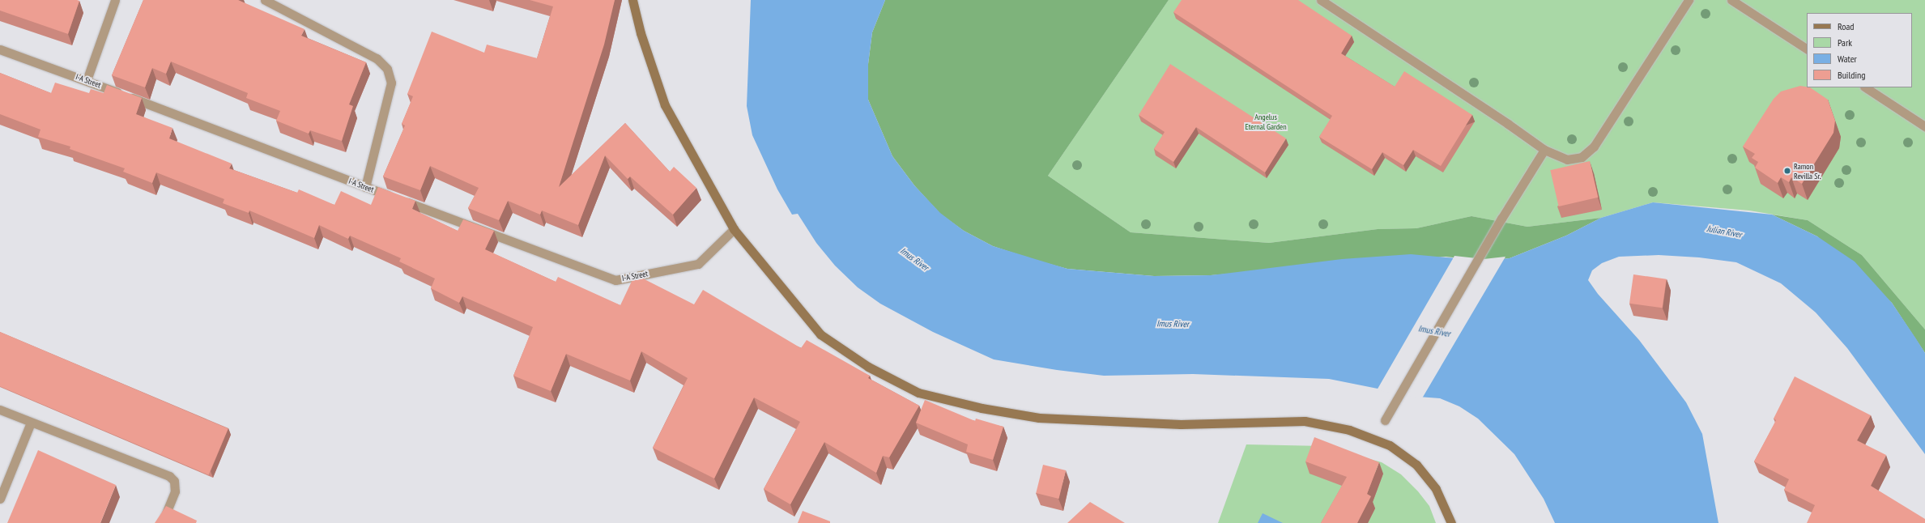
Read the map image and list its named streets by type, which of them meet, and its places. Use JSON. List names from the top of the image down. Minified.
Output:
{"streets":{"street":["I-A Street"]},"water":["Julian River","Imus River"],"parks":["Angelus Eternal Garden"],"places":["Ramon Revilla Sr."],"legend":["Road","Park","Water","Building"]}
